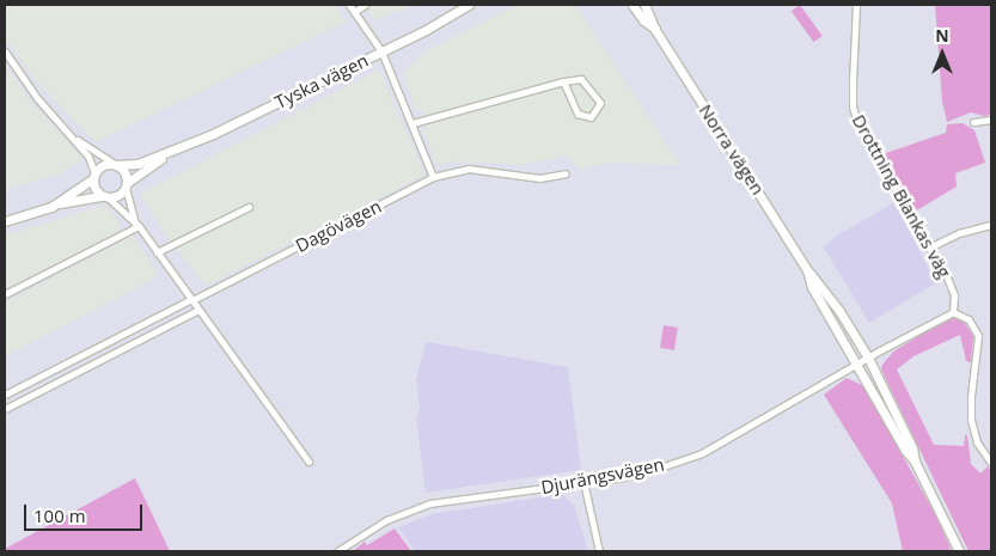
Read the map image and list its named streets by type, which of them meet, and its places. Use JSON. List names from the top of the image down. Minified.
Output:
{"streets":{"main road":["Tyska vägen","Norra vägen"],"street":["Drottning Blankas väg","Dagövägen","Djurängsvägen"]},"crossings":[["Norra vägen","Djurängsvägen"]],"scale_bar":"100 m","north":"top"}
